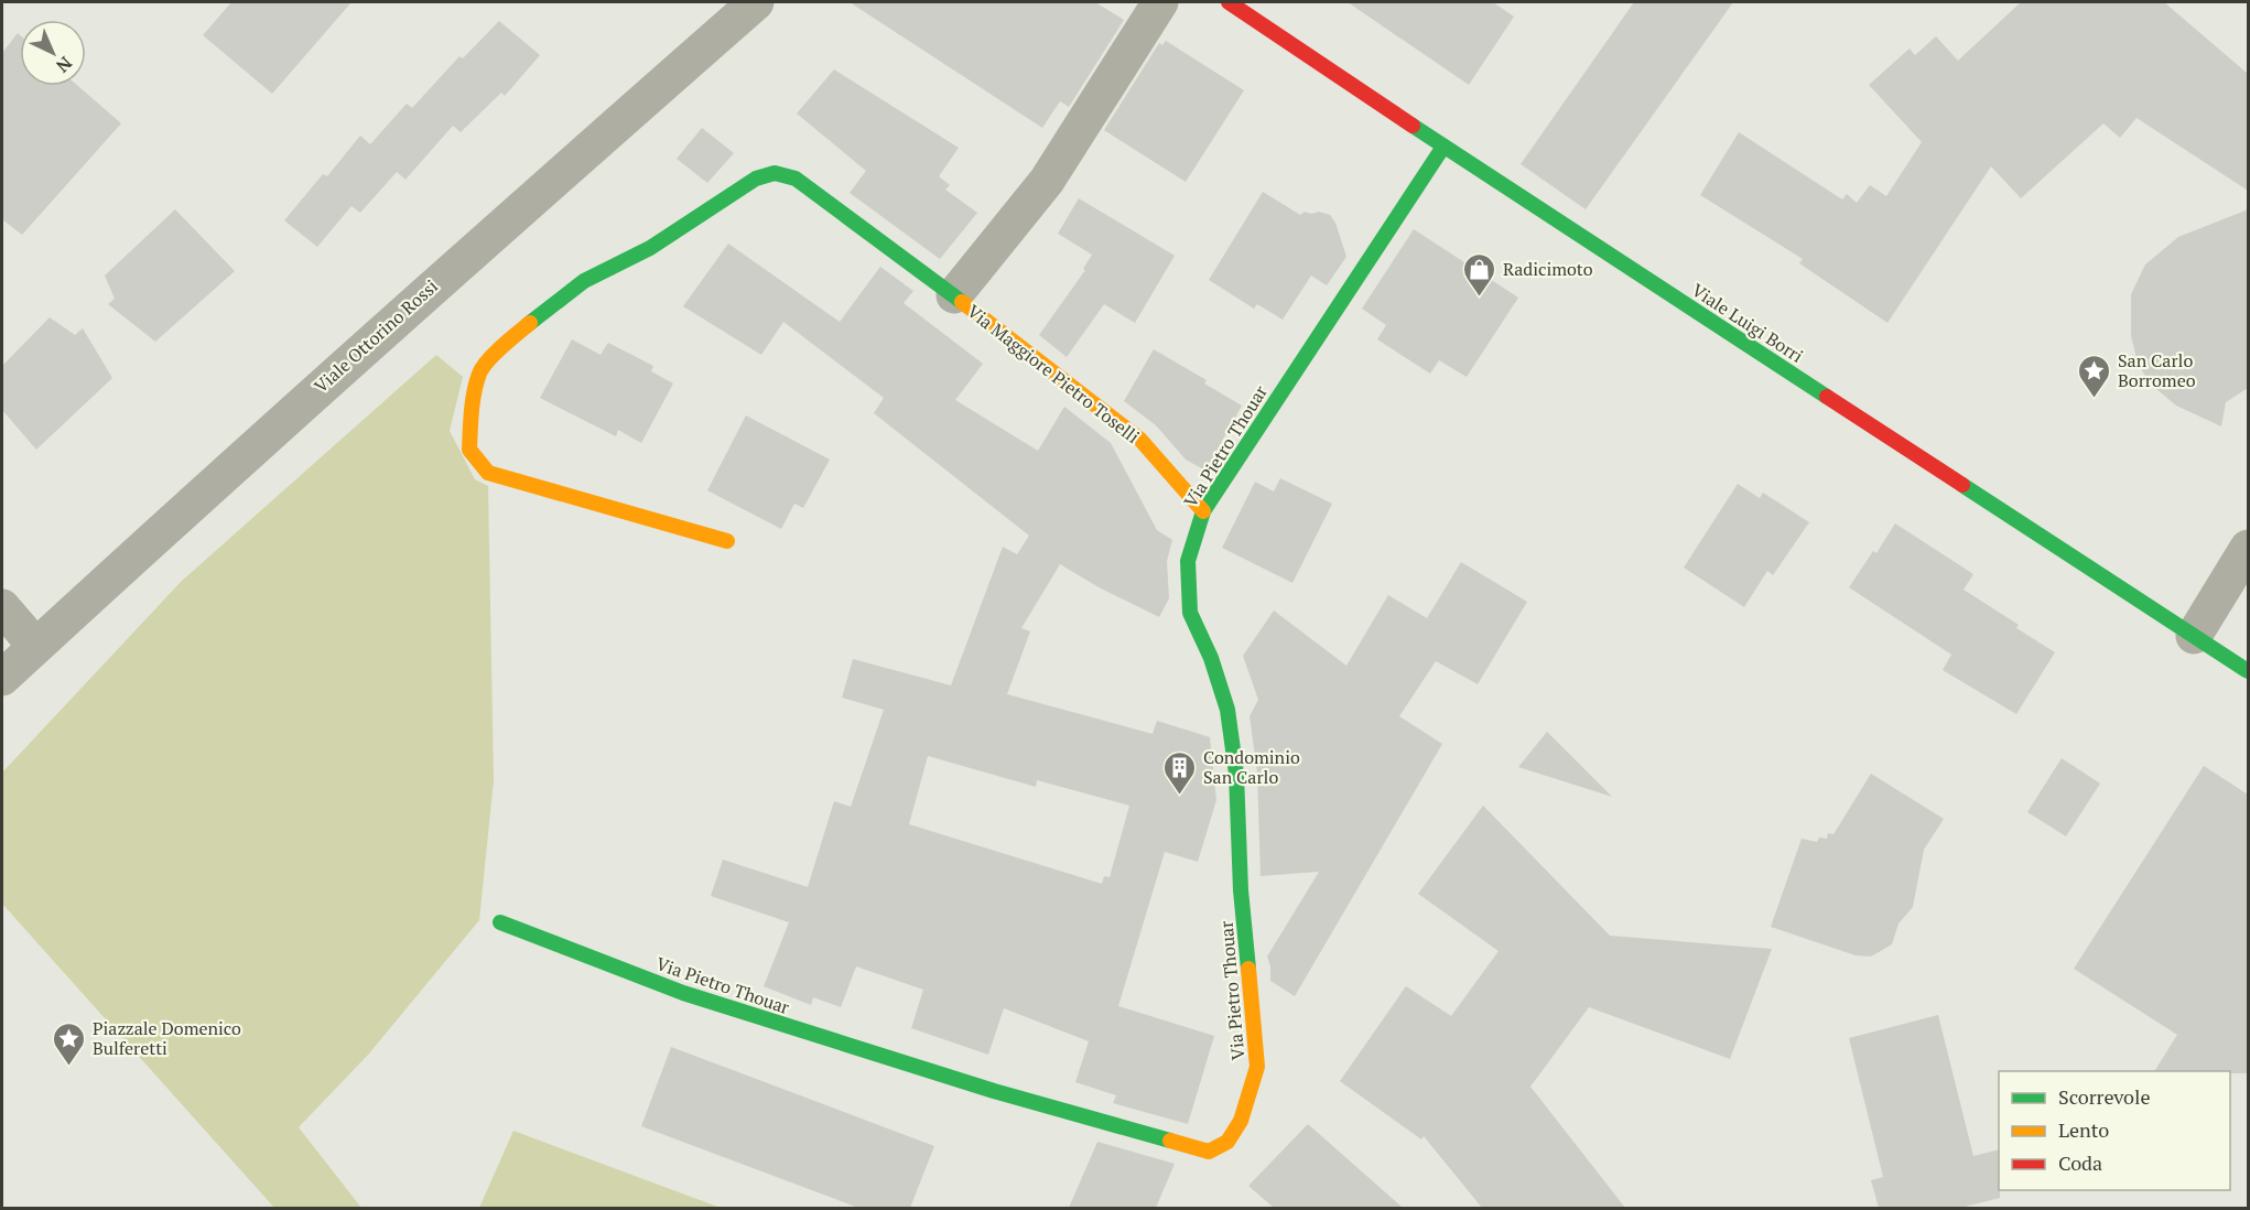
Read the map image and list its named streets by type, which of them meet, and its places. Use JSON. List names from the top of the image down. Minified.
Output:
{"streets":{"street":["Viale Luigi Borri","Viale Ottorino Rossi","Via Maggiore Pietro Toselli","Via Pietro Thouar"]},"crossings":[["Viale Luigi Borri","Via Pietro Thouar"],["Via Maggiore Pietro Toselli","Via Pietro Thouar"]],"places":{"shop":["Radicimoto"],"place":["San Carlo Borromeo","Piazzale Domenico Bulferetti"],"building":["Condominio San Carlo"]},"legend":["Scorrevole","Lento","Coda"],"north":"bottom right"}
